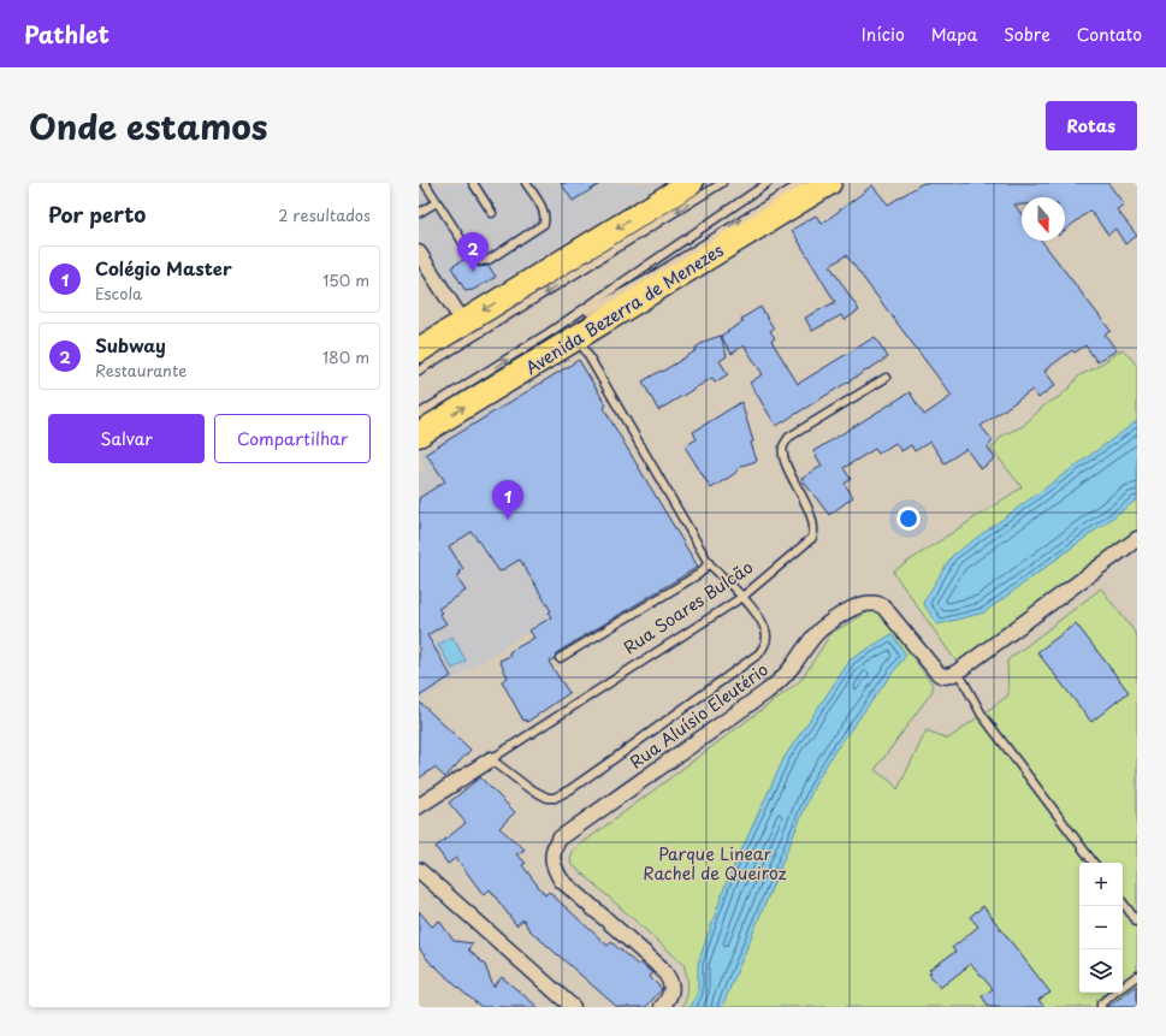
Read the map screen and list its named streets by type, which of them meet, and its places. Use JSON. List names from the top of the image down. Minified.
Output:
{"streets":{"main road":["Avenida Bezerra de Menezes"],"street":["Rua Soares Bulcão","Rua Aluísio Eleutério"]},"parks":["Parque Linear Rachel de Queiroz"],"north":"bottom","page":{"header":"Pathlet","nav":["Início","Mapa","Sobre","Contato"],"title":"Onde estamos","buttons":["Rotas",["Salvar","Compartilhar"]],"heading":["Por perto","2 resultados"],"pins":["2","1"],"list":[{"mark":"1","name":"Colégio Master","note":"Escola","value":"150 m"},{"mark":"2","name":"Subway","note":"Restaurante","value":"180 m"}],"map_buttons":["+","−"]}}
